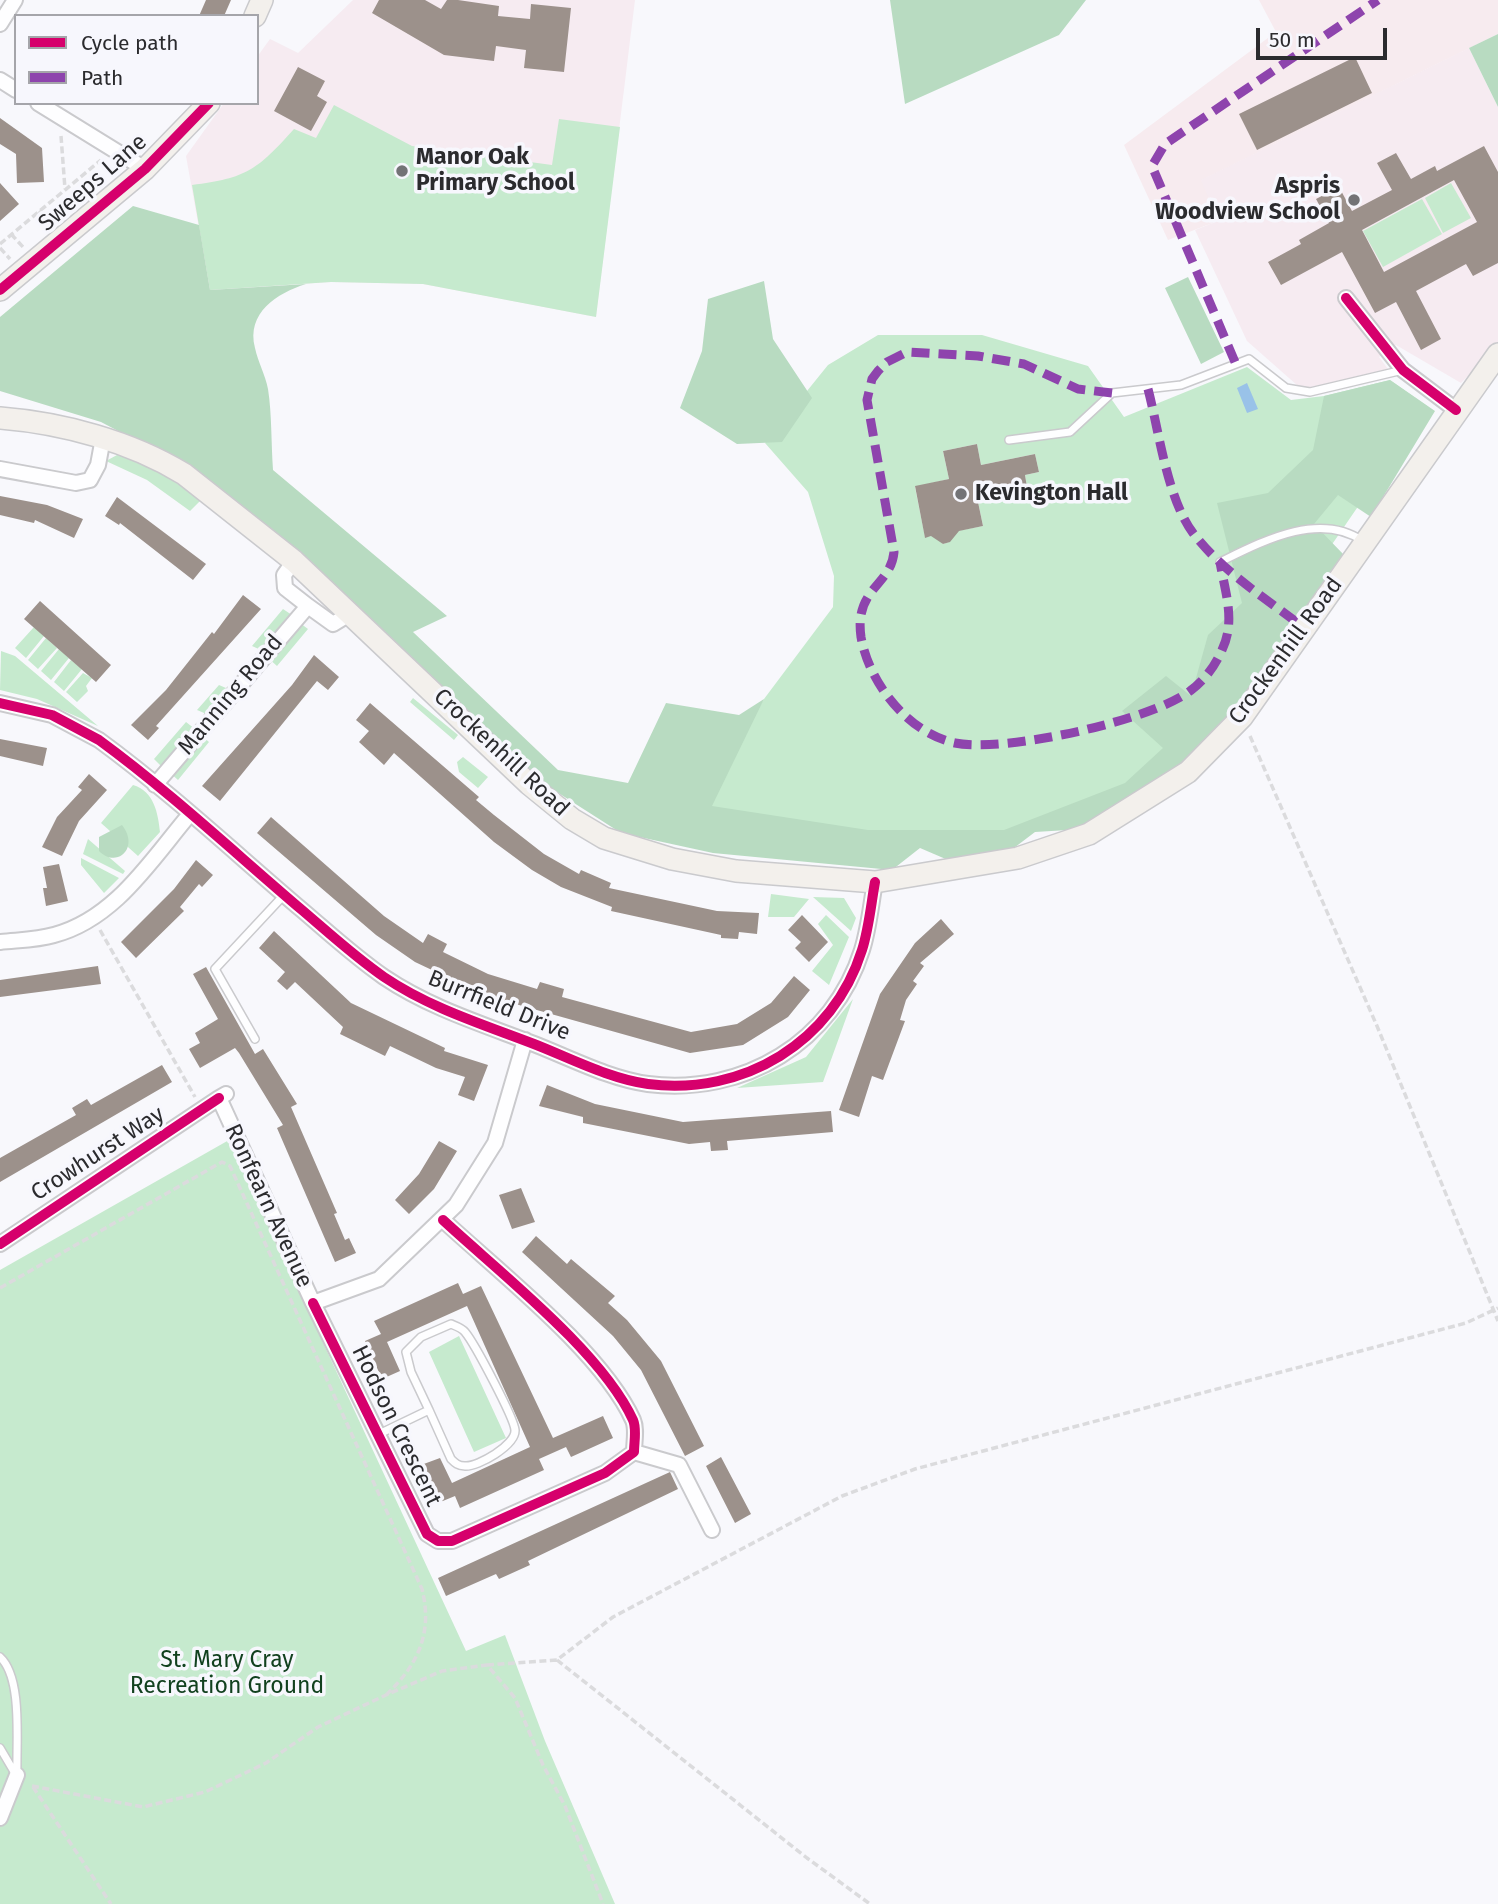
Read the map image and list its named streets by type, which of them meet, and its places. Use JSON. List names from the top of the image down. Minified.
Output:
{"streets":{"main road":["Sweeps Lane","Crockenhill Road"],"street":["Manning Road","Burrfield Drive","Crowhurst Way","Ronfearn Avenue","Hodson Crescent"]},"crossings":[["Crockenhill Road","Burrfield Drive"],["Manning Road","Burrfield Drive"],["Burrfield Drive","Ronfearn Avenue"],["Crowhurst Way","Ronfearn Avenue"],["Ronfearn Avenue","Hodson Crescent"]],"parks":["St. Mary Cray Recreation Ground"],"places":["Manor Oak Primary School","Aspris Woodview School","Kevington Hall"],"legend":["Cycle path","Path"],"scale_bar":"50 m"}
